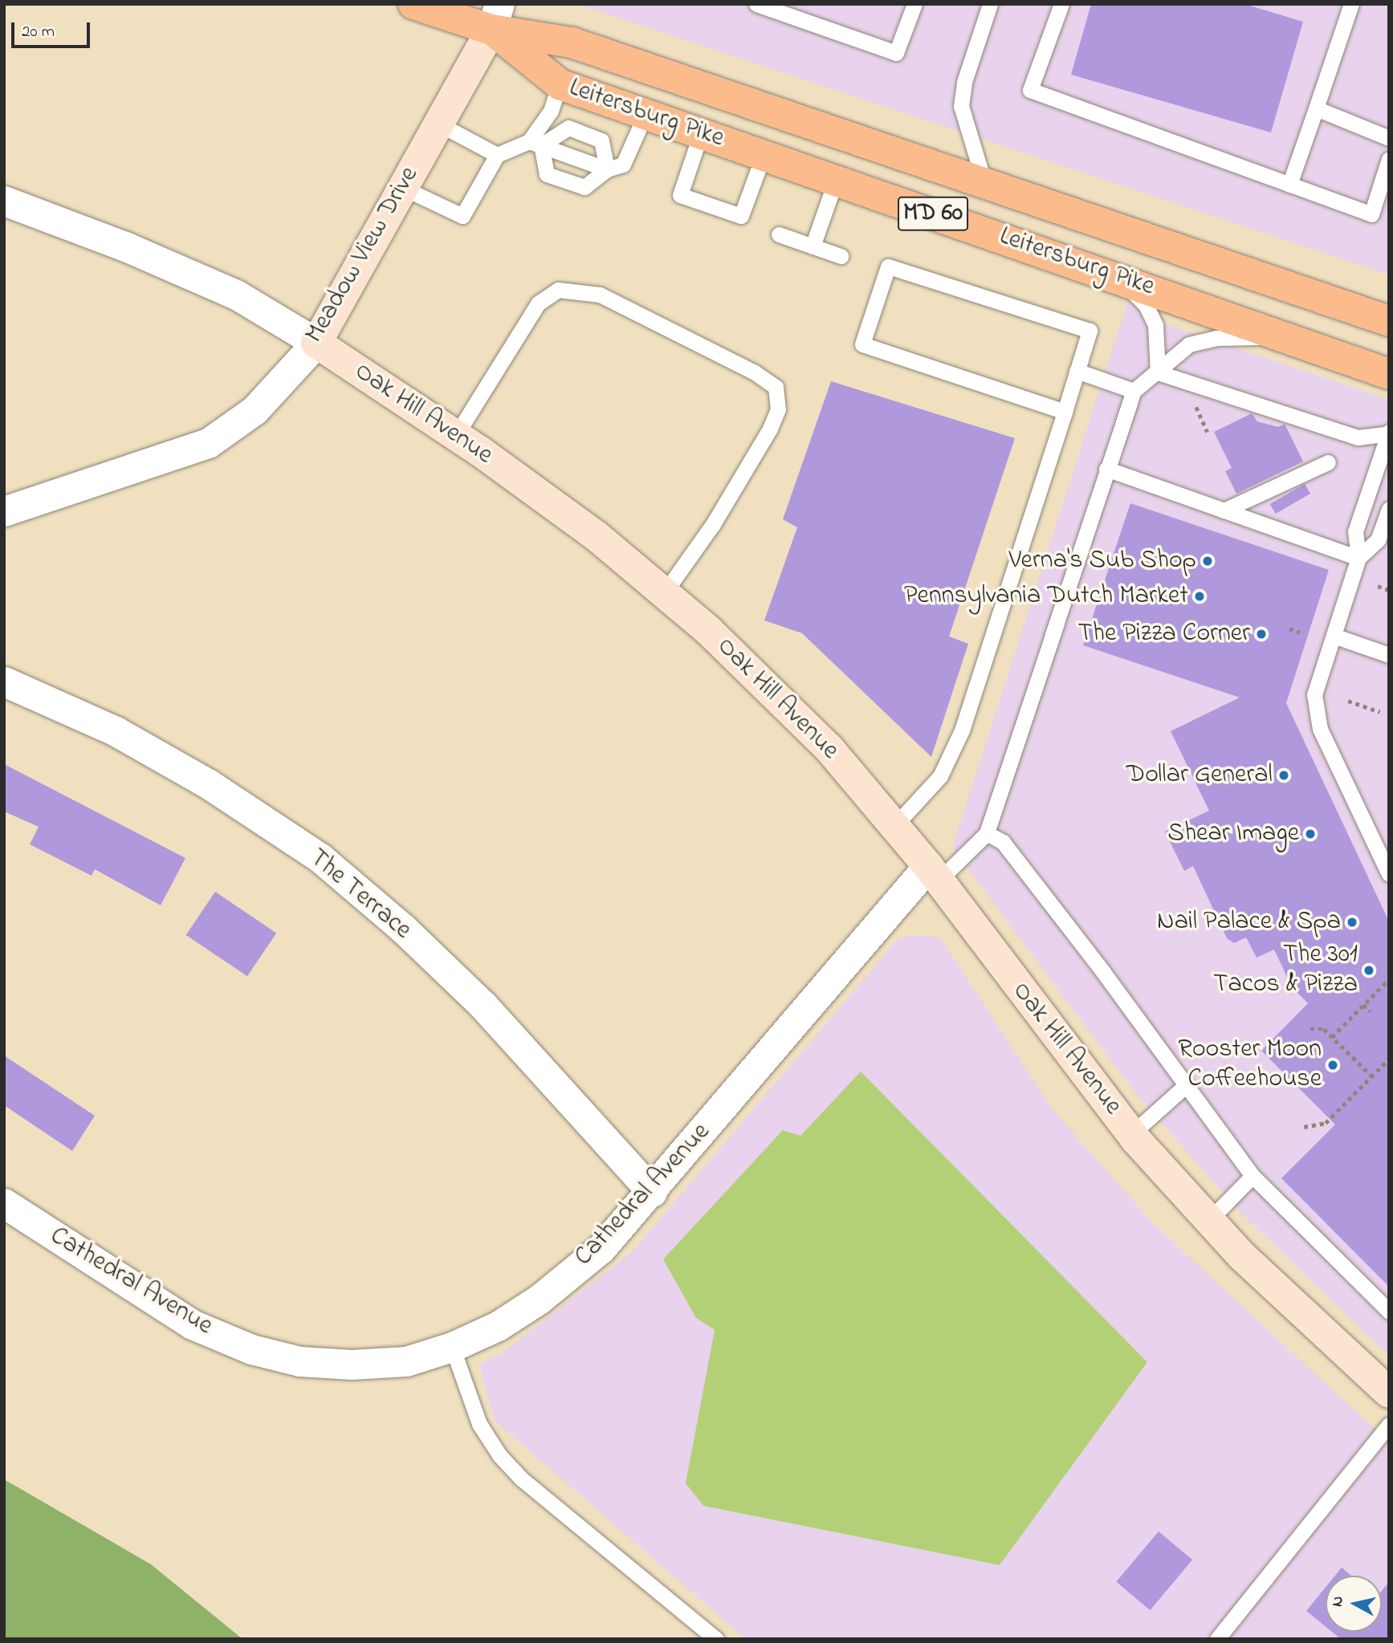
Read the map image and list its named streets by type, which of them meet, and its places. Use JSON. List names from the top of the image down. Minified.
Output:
{"streets":{"main road":["Leitersburg Pike","MD 60"],"street":["Meadow View Drive","Oak Hill Avenue","The Terrace","Cathedral Avenue"]},"crossings":[["Leitersburg Pike","Meadow View Drive"],["Meadow View Drive","Oak Hill Avenue"],["Oak Hill Avenue","Cathedral Avenue"],["The Terrace","Cathedral Avenue"]],"places":["Verna's Sub Shop","Pennsylvania Dutch Market","The Pizza Corner","Dollar General","Shear Image","Nail Palace & Spa","The 301 Tacos & Pizza","Rooster Moon Coffeehouse"],"scale_bar":"20 m","north":"left"}
